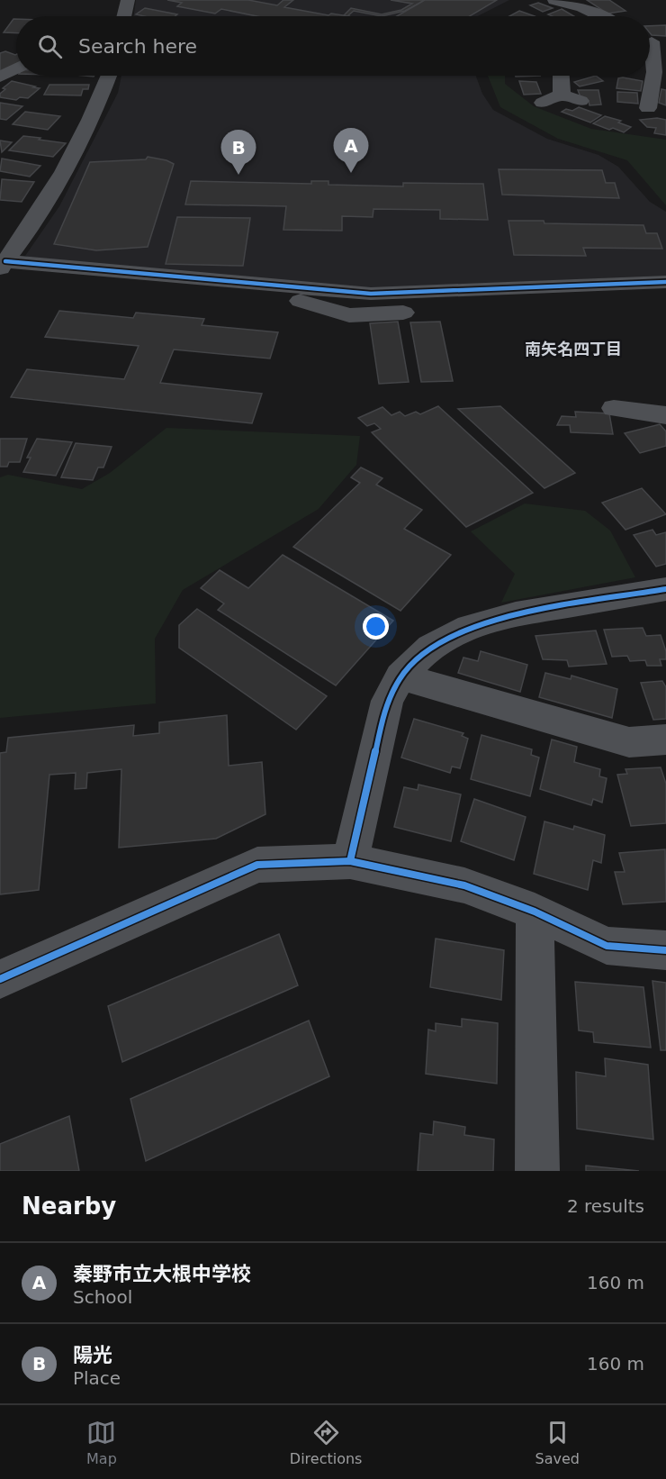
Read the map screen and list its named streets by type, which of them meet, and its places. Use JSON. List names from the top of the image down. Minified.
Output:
{"districts":["南矢名四丁目"],"page":{"search":"Search here","pins":["A","B"],"heading":["Nearby","2 results"],"list":[{"mark":"A","name":"秦野市立大根中学校","note":"School","value":"160 m"},{"mark":"B","name":"陽光","note":"Place","value":"160 m"}],"nav":["Map","Directions","Saved"]}}
